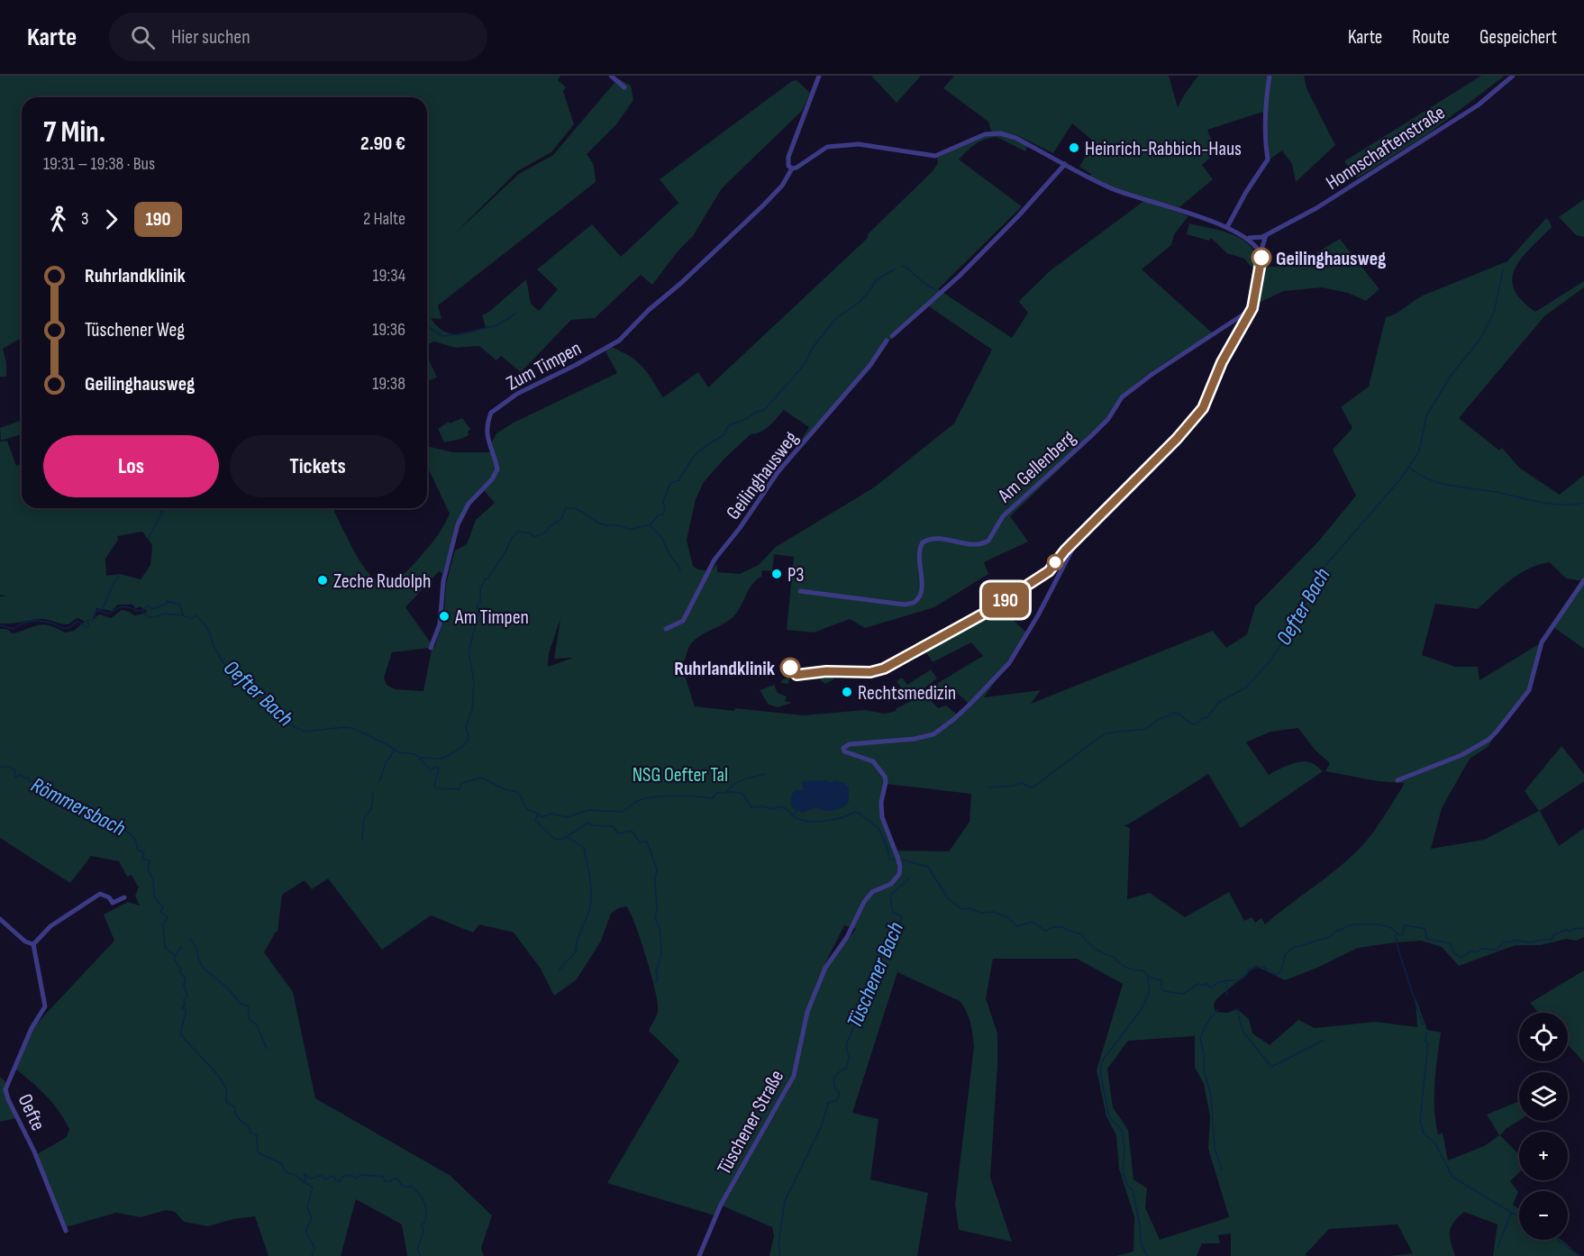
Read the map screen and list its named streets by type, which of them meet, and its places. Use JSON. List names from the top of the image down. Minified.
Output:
{"streets":{"street":["Honnschaftenstraße","Zum Timpen","Am Gellenberg","Geilinghausweg","Oefte","Tüschener Straße"]},"crossings":[["Am Gellenberg","Tüschener Straße"]],"water":["Oefter Bach","Römmersbach","Tüschener Bach"],"parks":["NSG Oefter Tal"],"places":["Heinrich-Rabbich-Haus","Geilinghausweg","P3","Zeche Rudolph","Am Timpen","Ruhrlandklinik","Rechtsmedizin"],"lines":["bus line 190"],"page":{"header":"Karte","search":"Hier suchen","nav":["Karte","Route","Gespeichert"],"on_map":"190","heading":["7 Min.","19:31 – 19:38 · Bus","2.90 €"],"legs":["3","190","2 Halte"],"list":[{"name":"Ruhrlandklinik","value":"19:34"},{"name":"Tüschener Weg","value":"19:36"},{"name":"Geilinghausweg","value":"19:38"}],"buttons":["Los","Tickets"],"map_buttons":["+","−"]}}
